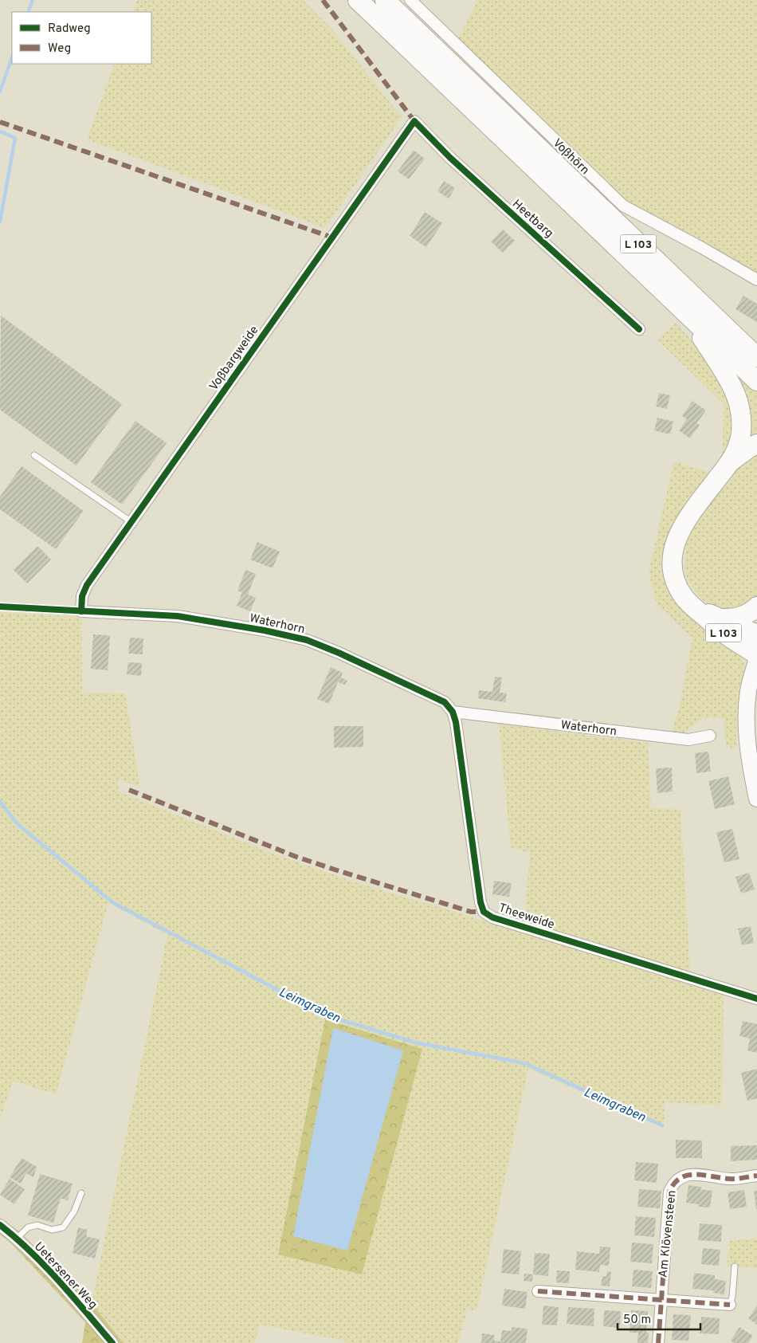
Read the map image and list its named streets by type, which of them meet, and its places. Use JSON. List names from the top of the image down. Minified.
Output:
{"streets":{"highway":["L 103"],"street":["Voßhörn","Heetbarg","Voßbargweide","Waterhorn","Theeweide","Am Klövensteen","Uetersener Weg"]},"crossings":[["Heetbarg","Voßbargweide"],["Voßbargweide","Waterhorn"],["Waterhorn","Theeweide"]],"water":["Leimgraben"],"legend":["Radweg","Weg"],"scale_bar":"50 m"}
